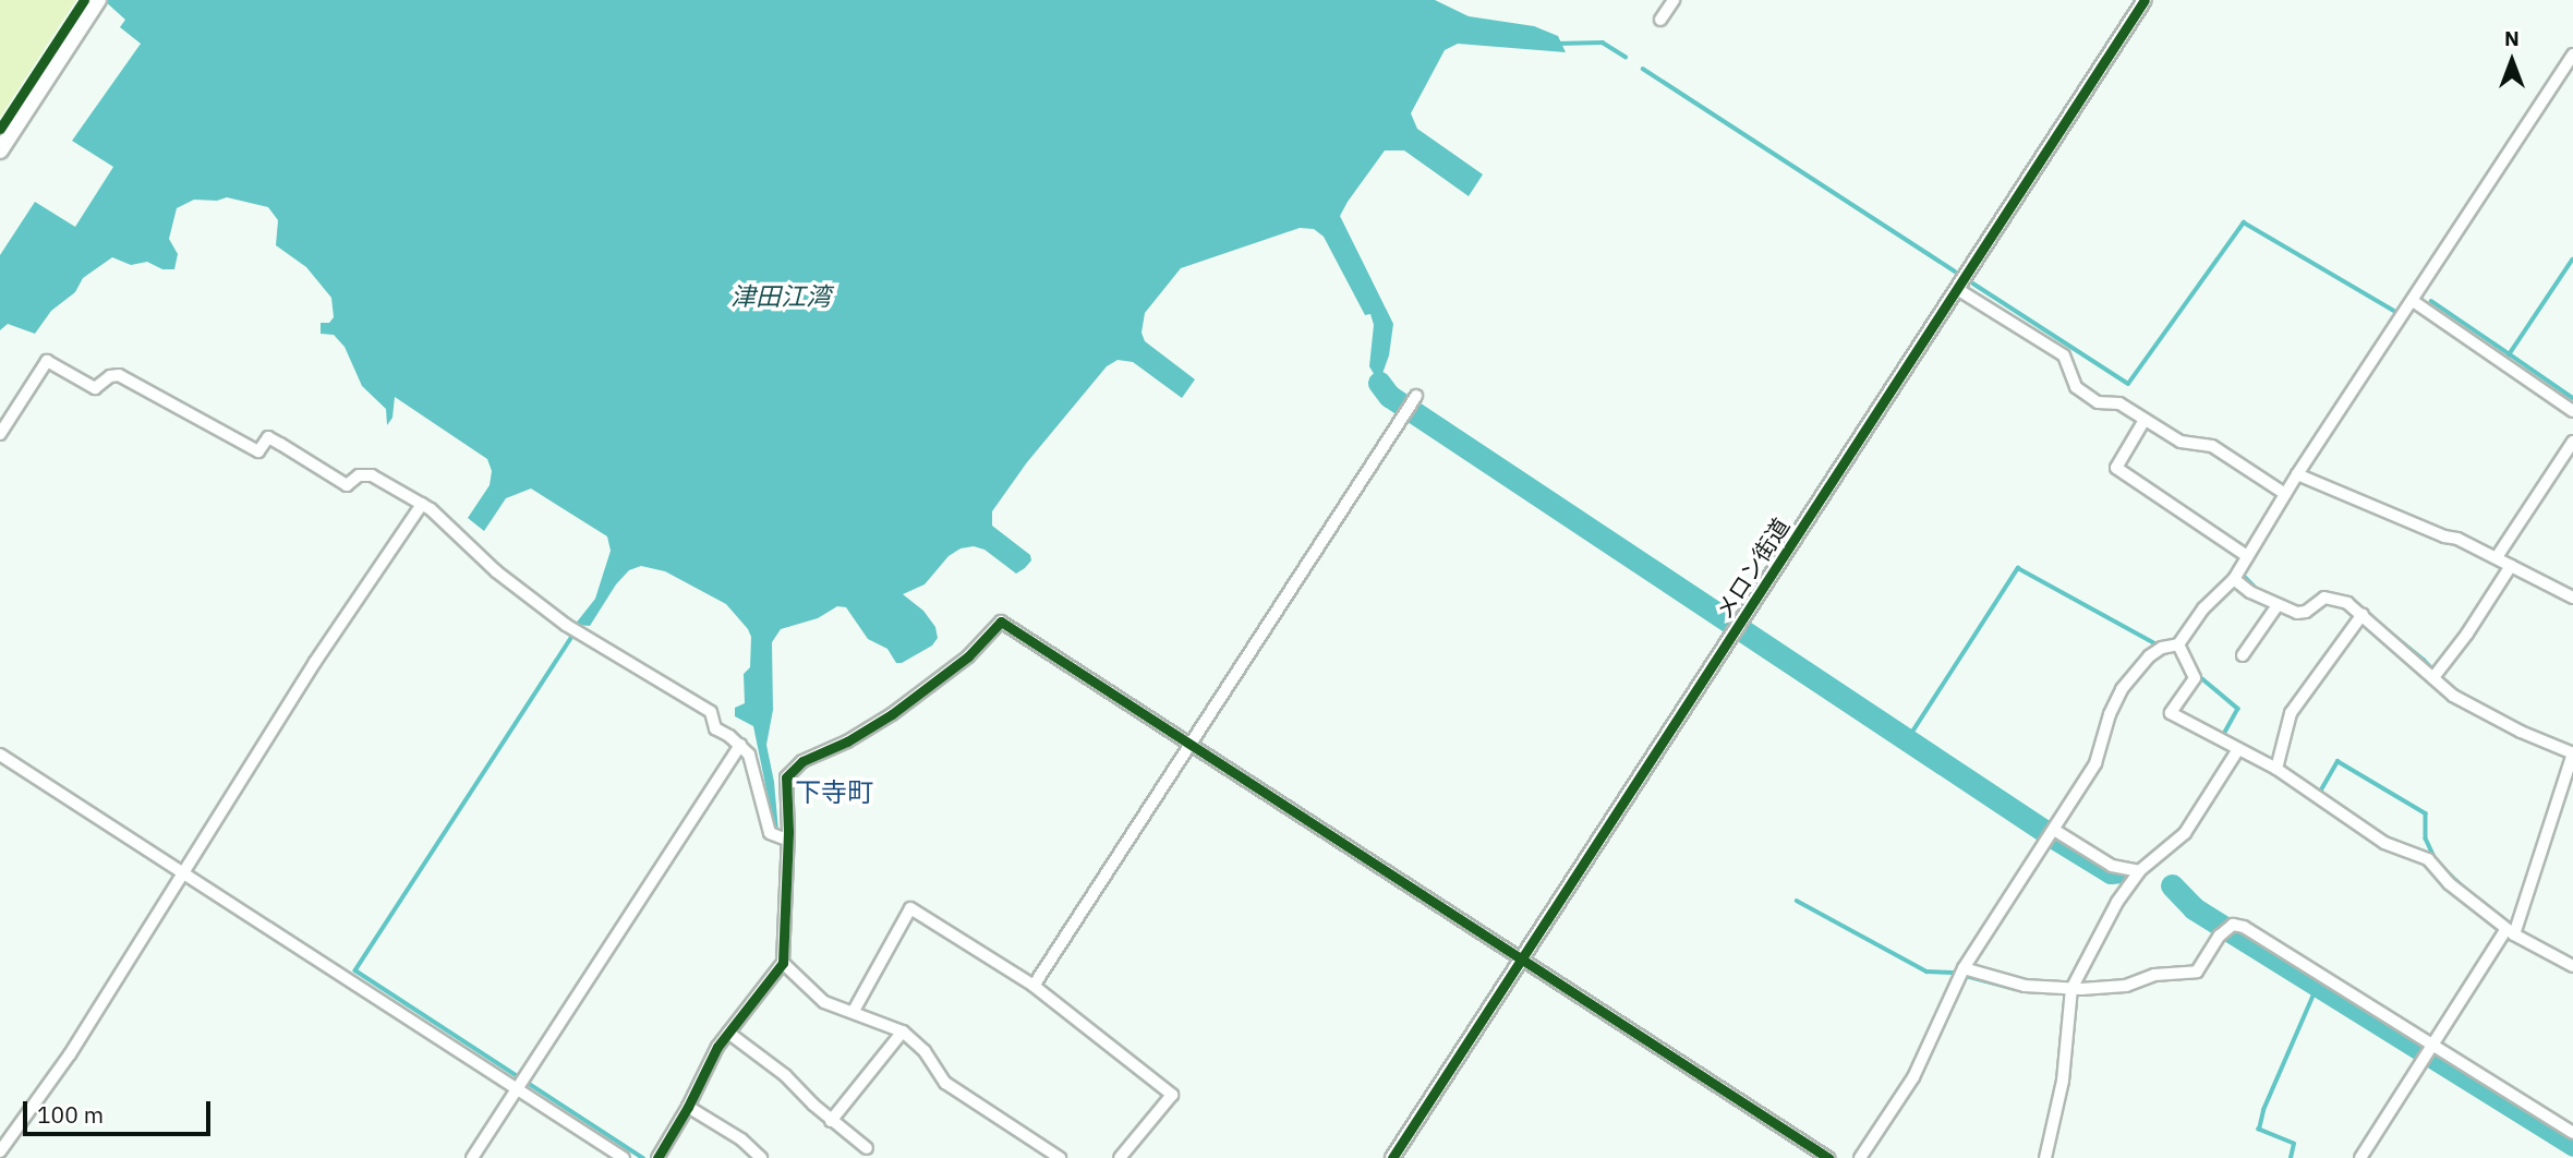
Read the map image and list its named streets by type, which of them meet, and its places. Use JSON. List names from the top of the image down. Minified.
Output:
{"streets":{"street":["メロン街道"]},"districts":["下寺町"],"water":["津田江湾"],"scale_bar":"100 m","north":"top"}
